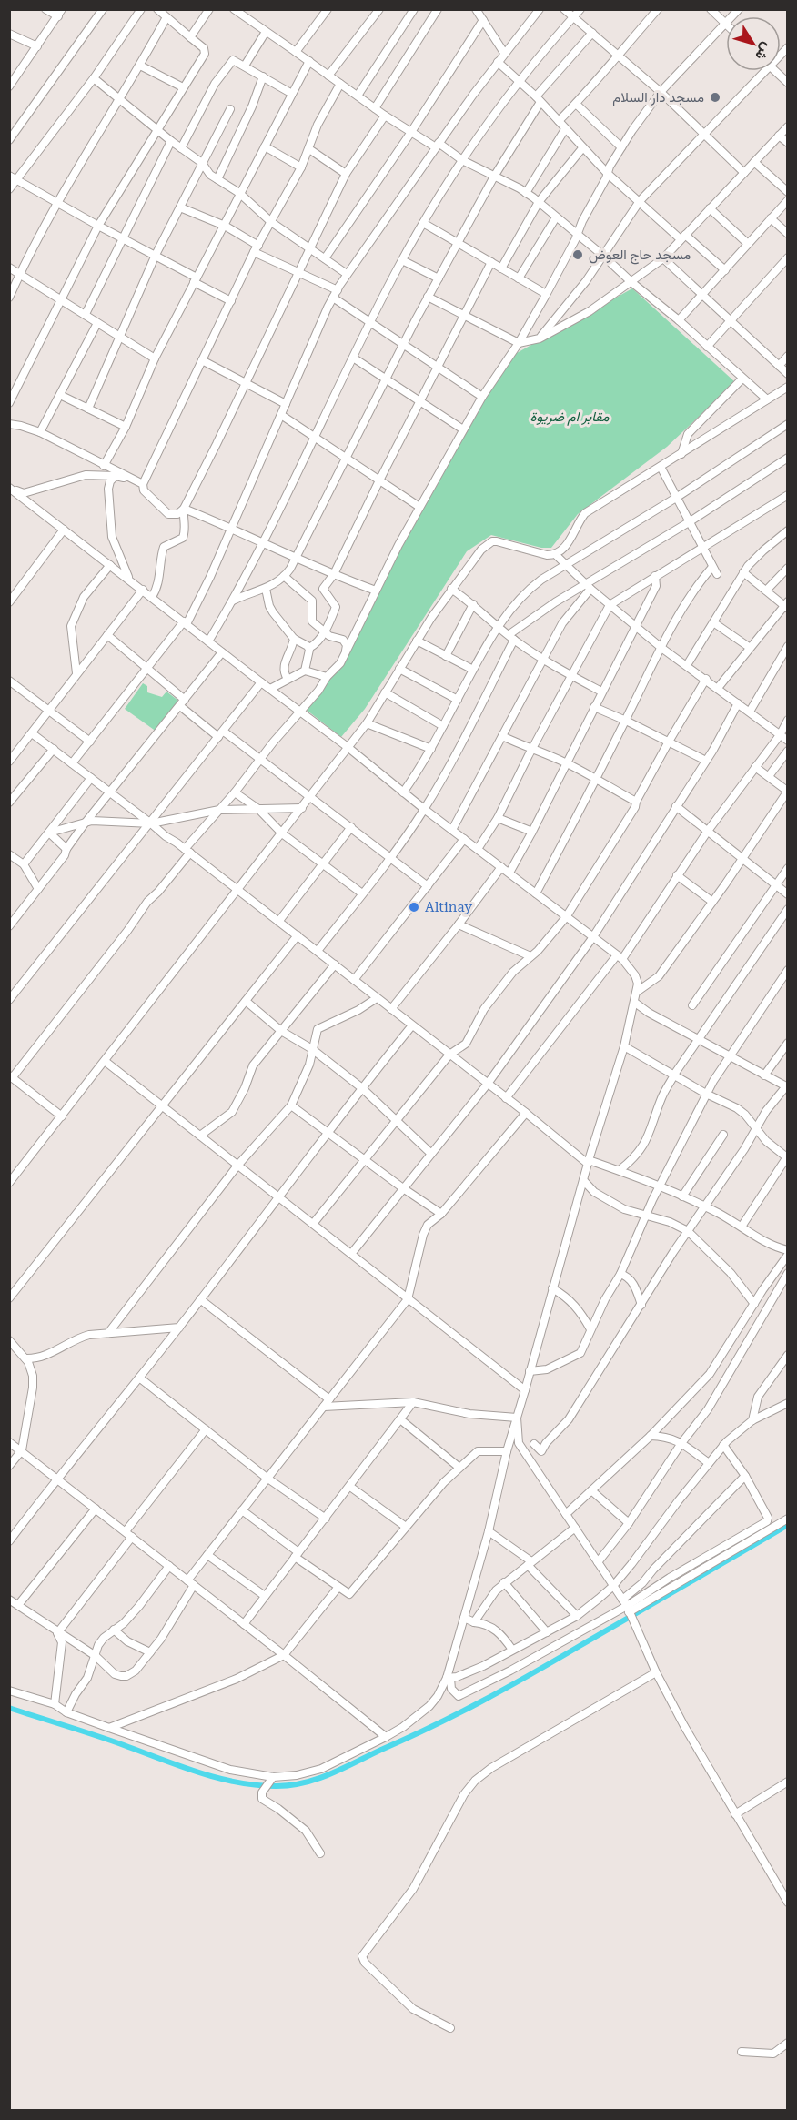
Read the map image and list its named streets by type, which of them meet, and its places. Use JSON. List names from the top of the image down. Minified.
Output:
{"parks":["مقابر ام ضريوة"],"places":["مسجد دار السلام","مسجد حاج العوض","Altinay"],"north":"bottom right"}
